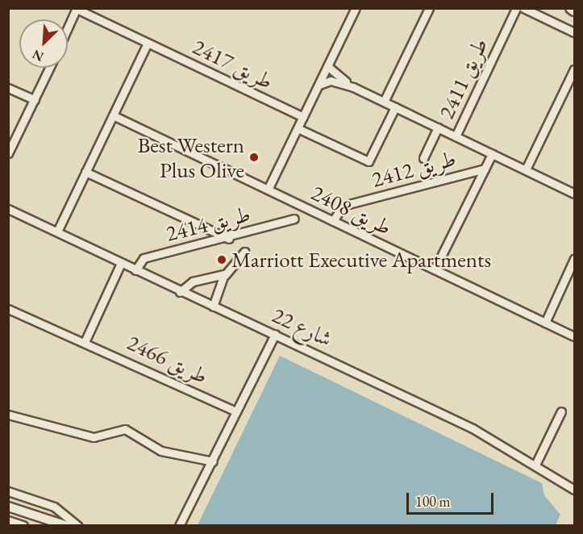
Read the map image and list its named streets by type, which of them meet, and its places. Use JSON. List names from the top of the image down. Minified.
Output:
{"streets":{"street":["طريق 2417","طريق 2411","طريق 2412","طريق 2408","طريق 2414","شارع 22","طريق 2466"]},"crossings":[["طريق 2411","طريق 2412"],["طريق 2412","طريق 2408"],["طريق 2414","شارع 22"]],"places":["Best Western Plus Olive","Marriott Executive Apartments"],"scale_bar":"100 m","north":"bottom left"}
